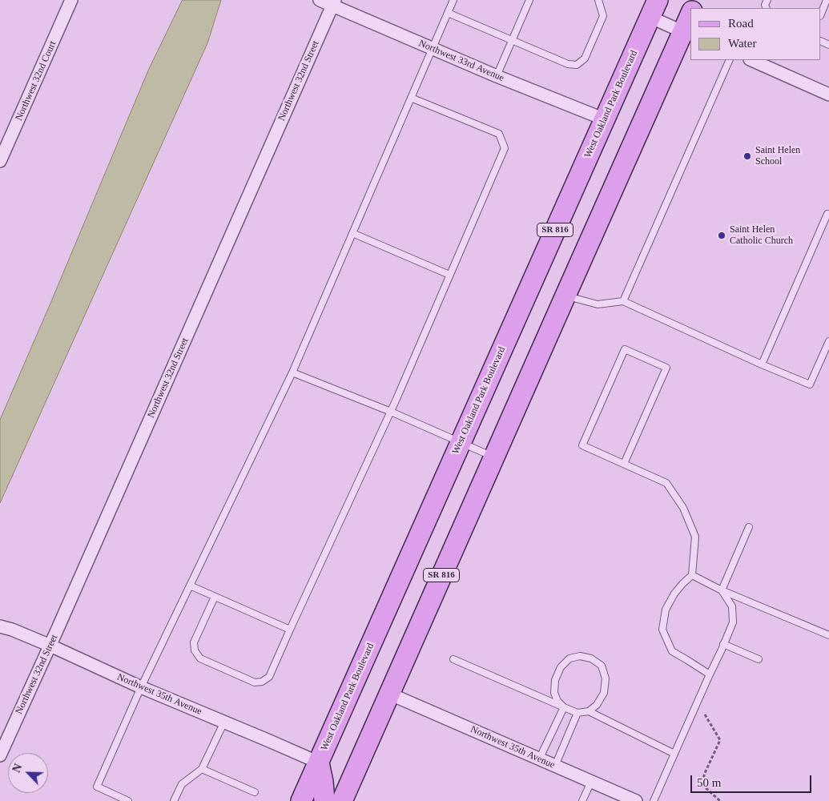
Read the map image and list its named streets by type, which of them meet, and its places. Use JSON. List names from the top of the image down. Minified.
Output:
{"streets":{"main road":["West Oakland Park Boulevard","SR 816"],"street":["Northwest 33rd Avenue","Northwest 32nd Court","Northwest 32nd Street","Northwest 35th Avenue"]},"crossings":[["Northwest 33rd Avenue","Northwest 32nd Street"],["Northwest 33rd Avenue","West Oakland Park Boulevard"],["Northwest 32nd Street","Northwest 35th Avenue"],["West Oakland Park Boulevard","Northwest 35th Avenue"],["SR 816","Northwest 35th Avenue"]],"places":["Saint Helen School","Saint Helen Catholic Church"],"legend":["Road","Water"],"scale_bar":"50 m","north":"top left"}
